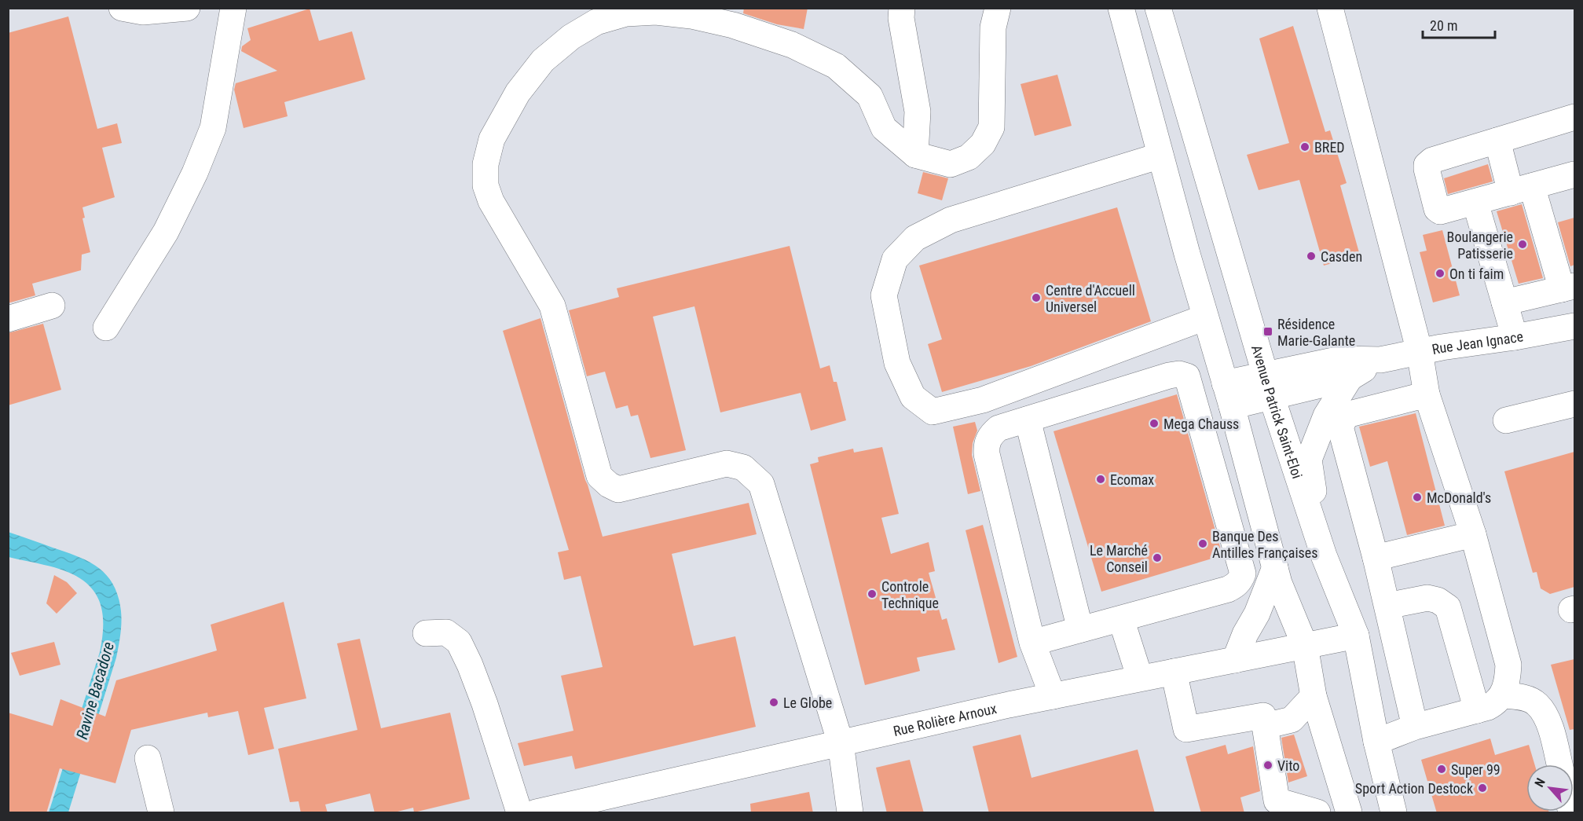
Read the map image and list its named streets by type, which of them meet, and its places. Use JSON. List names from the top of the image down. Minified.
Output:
{"streets":{"main road":["Rue Jean Ignace","Avenue Patrick Saint-Eloi","Rue Rolière Arnoux"]},"crossings":[["Rue Jean Ignace","Avenue Patrick Saint-Eloi"],["Avenue Patrick Saint-Eloi","Rue Rolière Arnoux"]],"water":["Ravine Bacadore"],"places":{"other":["BRED","Boulangerie Patisserie","Casden","On ti faim","Centre d'Accuell Universel","Mega Chauss","Ecomax","McDonald's","Banque Des Antilles Françaises","Le Marché Conseil","Controle Technique","Le Globe","Vito","Super 99","Sport Action Destock"],"transit":["Résidence Marie-Galante"]},"scale_bar":"20 m","north":"top left"}
